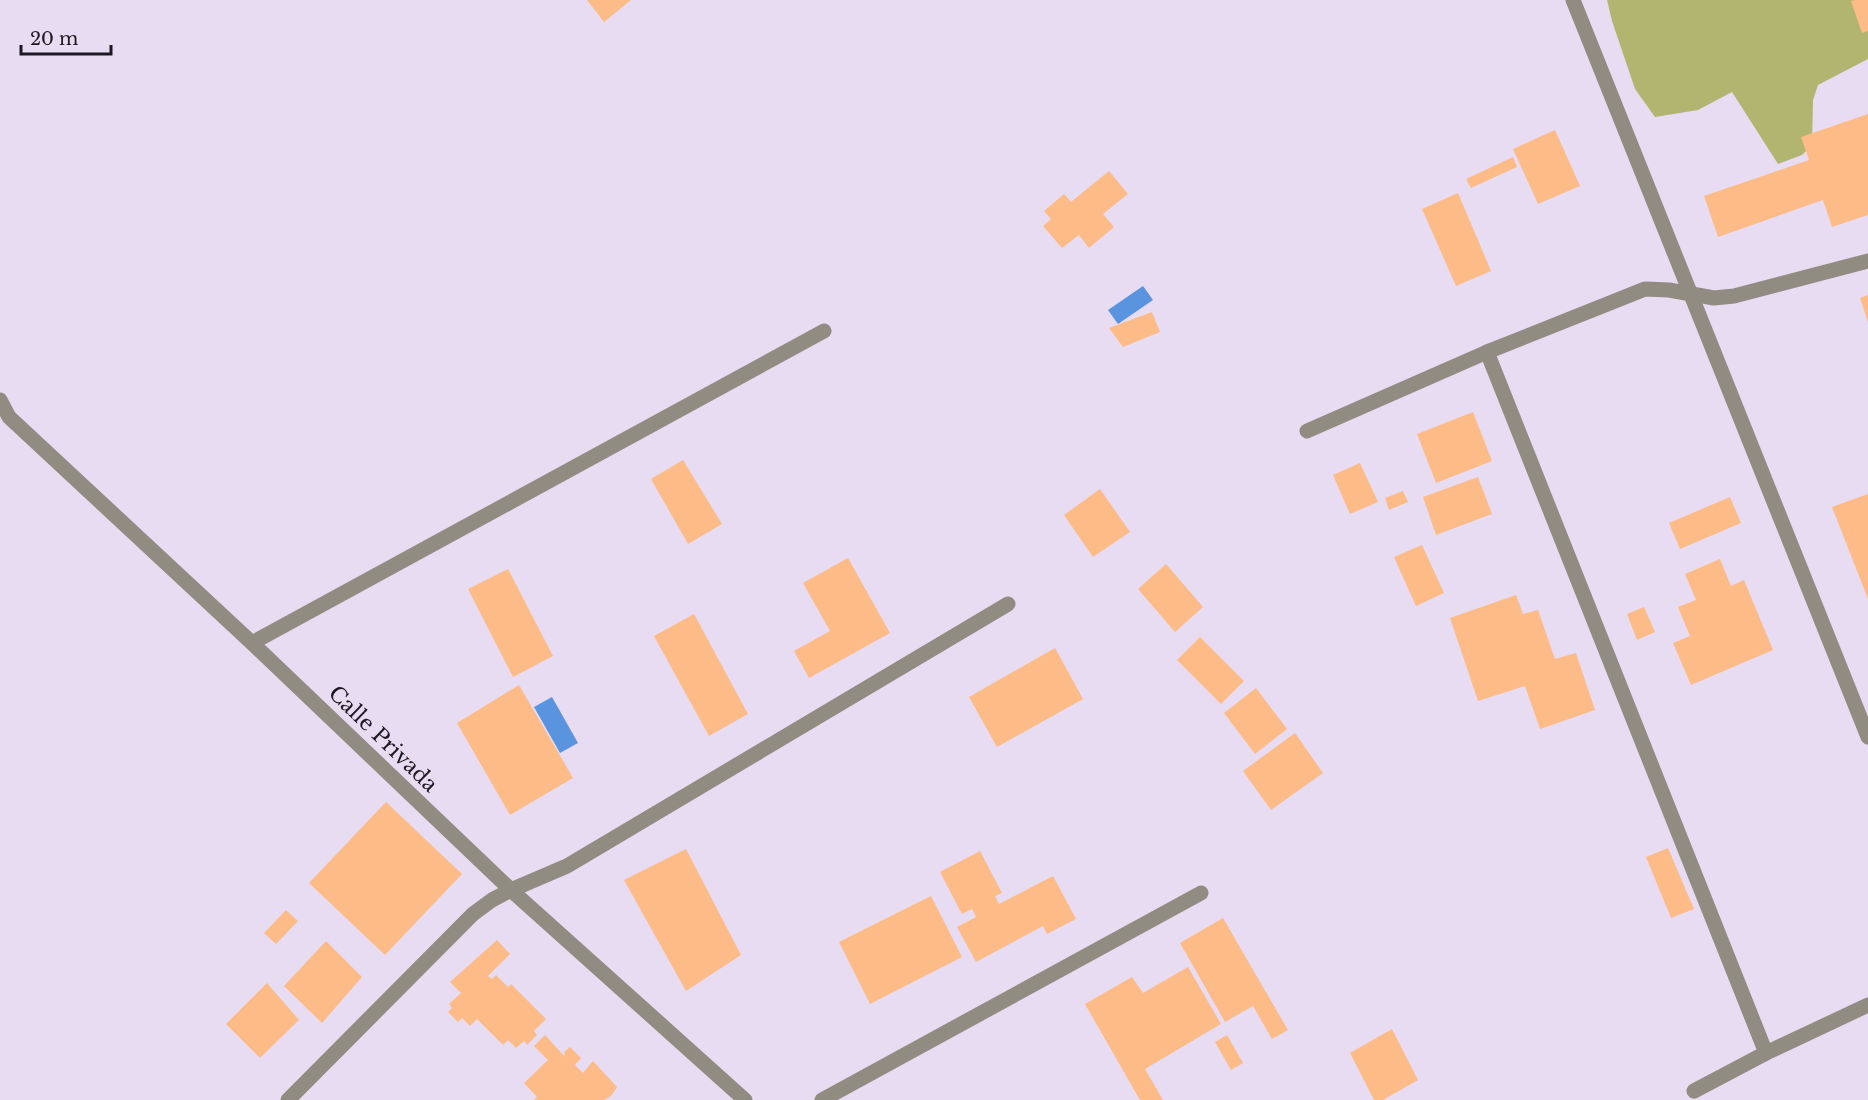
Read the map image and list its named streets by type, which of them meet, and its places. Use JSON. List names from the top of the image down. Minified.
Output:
{"streets":{"street":["Calle Privada"]},"scale_bar":"20 m"}
